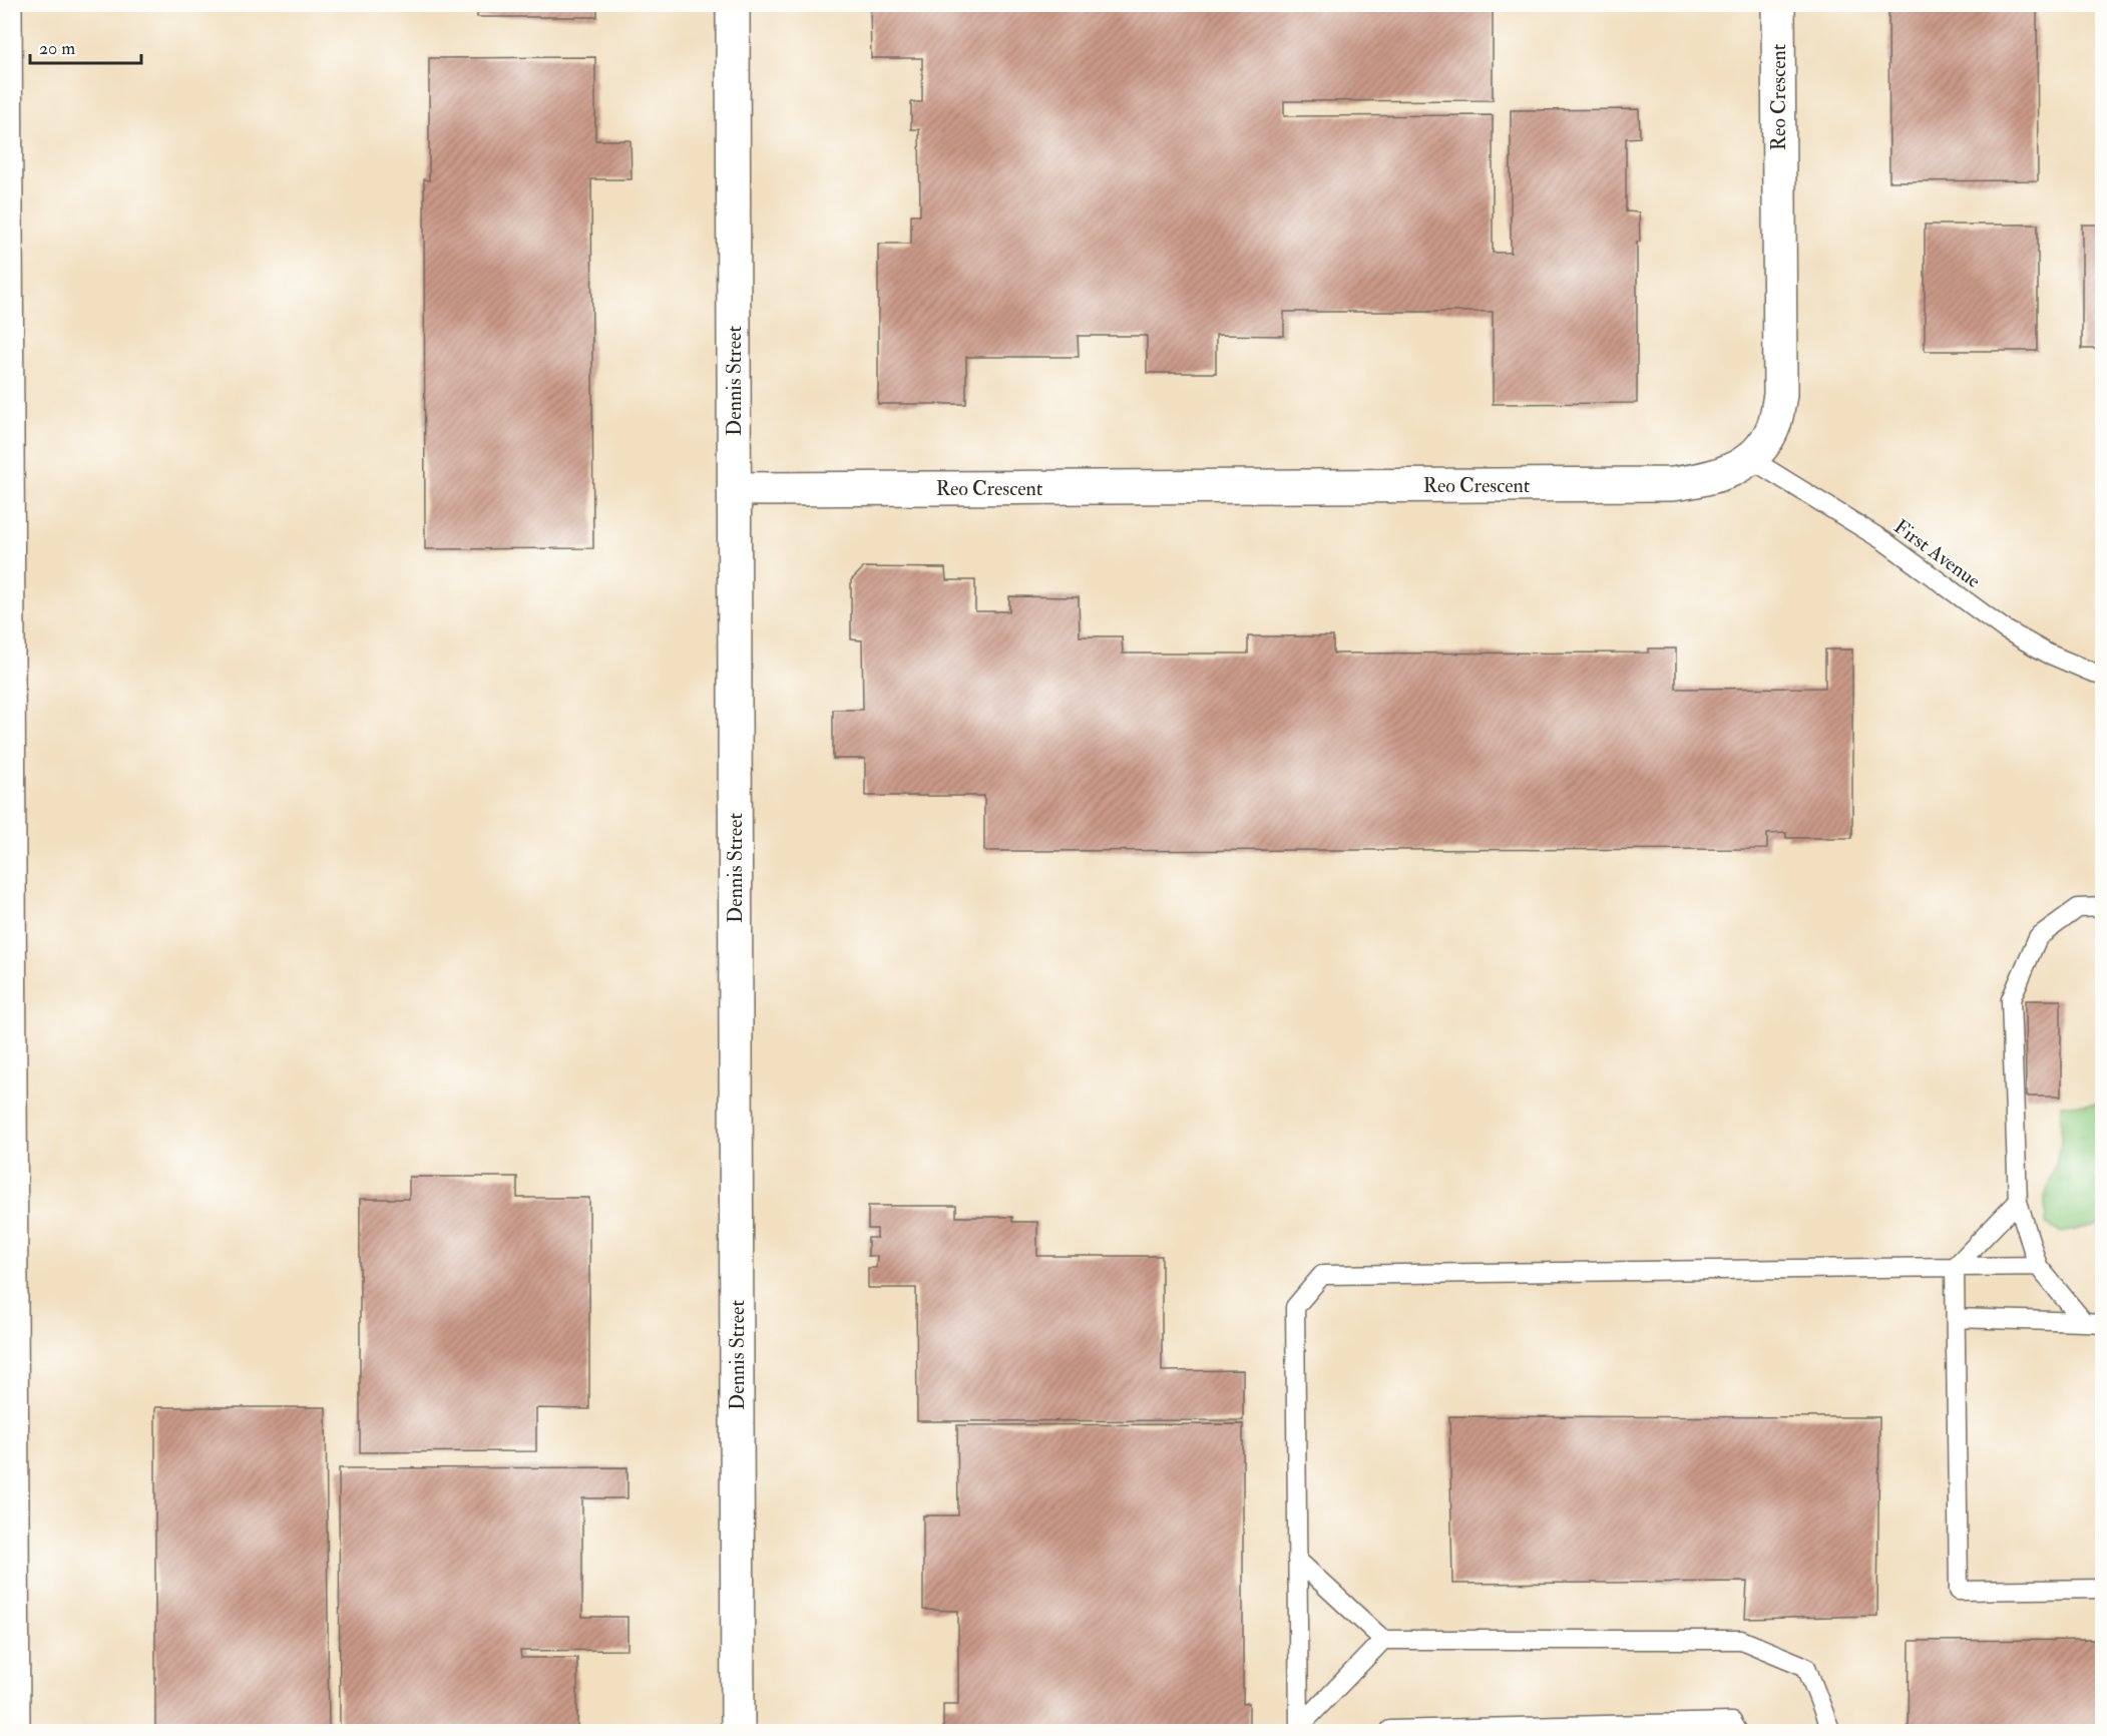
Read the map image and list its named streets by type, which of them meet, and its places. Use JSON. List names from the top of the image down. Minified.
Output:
{"streets":{"street":["Reo Crescent","Dennis Street"],"lane":["First Avenue"]},"crossings":[["Reo Crescent","Dennis Street"],["Reo Crescent","First Avenue"]],"scale_bar":"20 m"}
